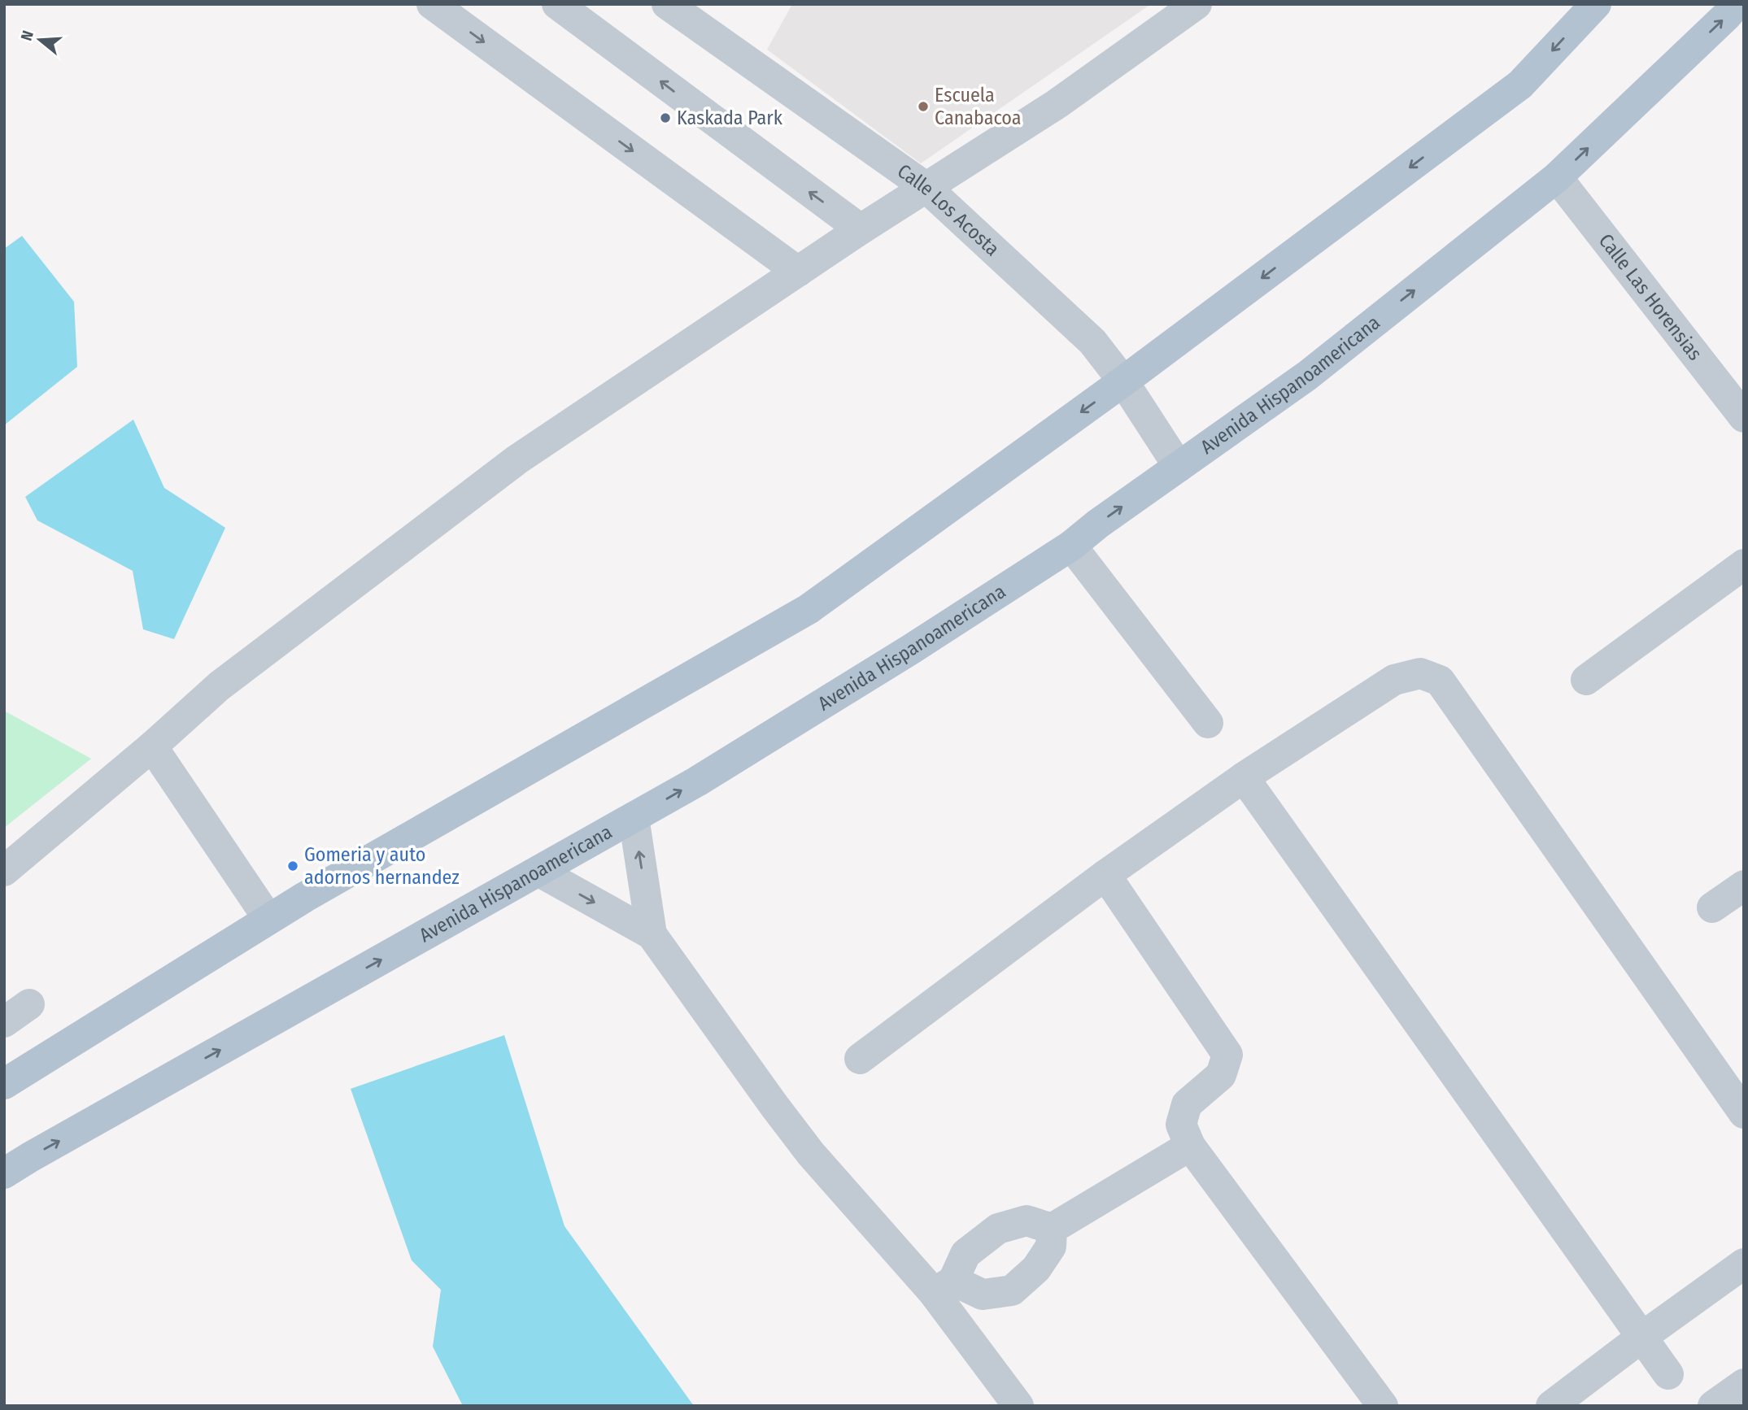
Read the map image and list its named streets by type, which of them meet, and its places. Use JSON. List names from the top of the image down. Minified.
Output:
{"streets":{"main road":["Avenida Hispanoamericana"],"street":["Calle Los Acosta","Calle Las Horensias"]},"crossings":[["Calle Los Acosta","Avenida Hispanoamericana"],["Calle Las Horensias","Avenida Hispanoamericana"]],"places":["Escuela Canabacoa","Kaskada Park","Gomeria y auto adornos hernandez"],"north":"left"}
